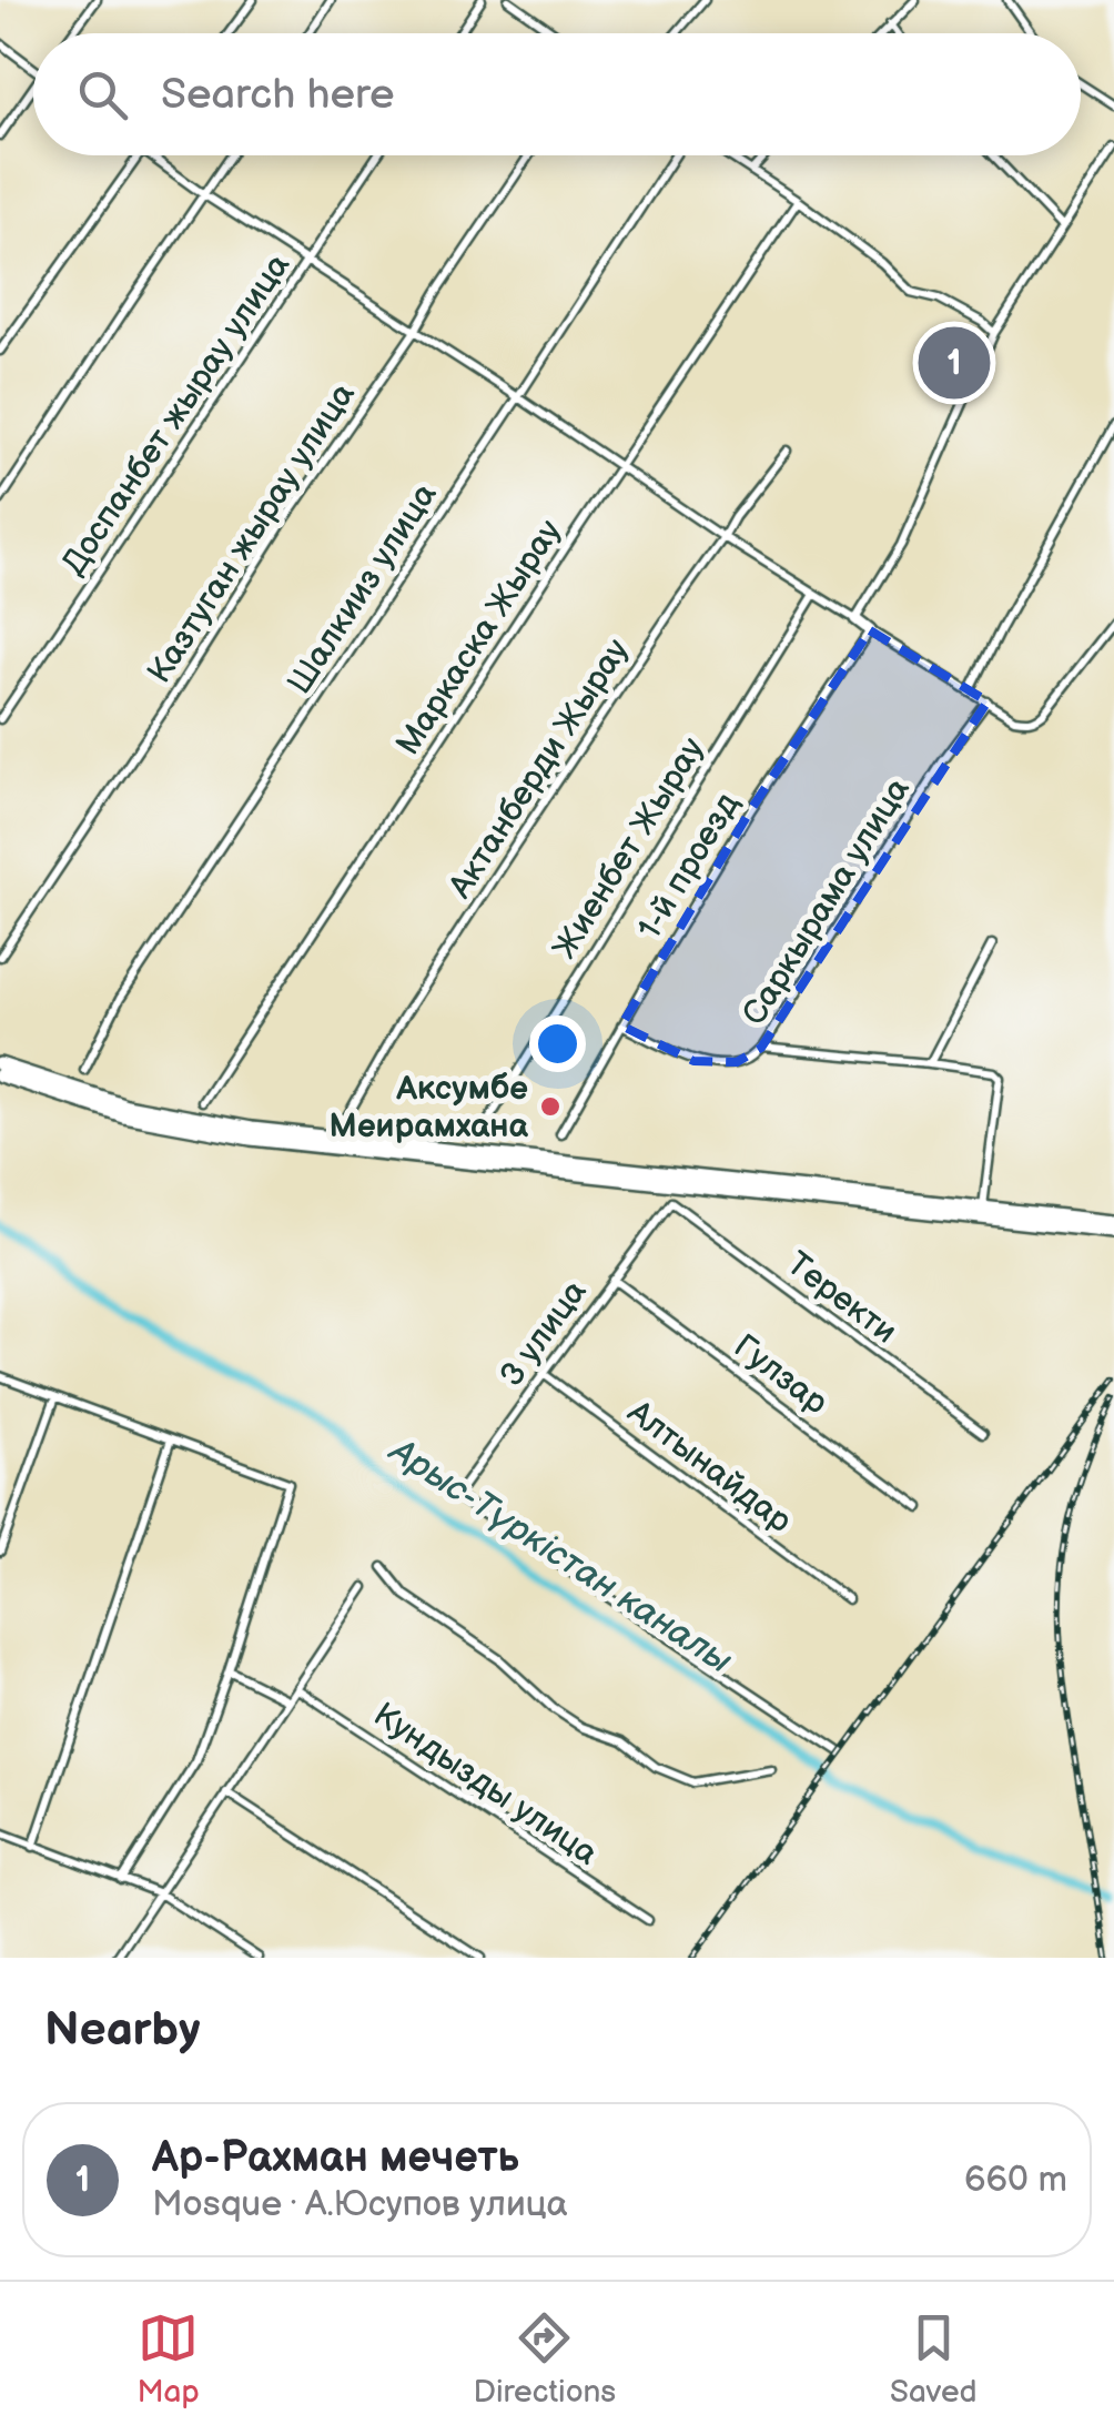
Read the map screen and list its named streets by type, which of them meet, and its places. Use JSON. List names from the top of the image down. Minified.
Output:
{"streets":{"street":["Доспанбет жырау улица","Казтуган жырау улица","Шалкииз улица","Маркаска Жырау","Актанберди Жырау","Жиенбет Жырау","1-й проезд","Саркырама улица","Теректи","3 улица","Гулзар","Алтынайдар","Кундызды улица"]},"crossings":[["Теректи","3 улица"],["3 улица","Гулзар"],["3 улица","Алтынайдар"]],"water":["Арыс-Түркістан каналы"],"places":["Аксумбе Меирамхана"],"page":{"search":"Search here","pins":"1","heading":"Nearby","list":[{"mark":"1","name":"Ар-Рахман мечеть","note":"Mosque · А.Юсупов улица","value":"660 m"}],"nav":["Map","Directions","Saved"]}}
